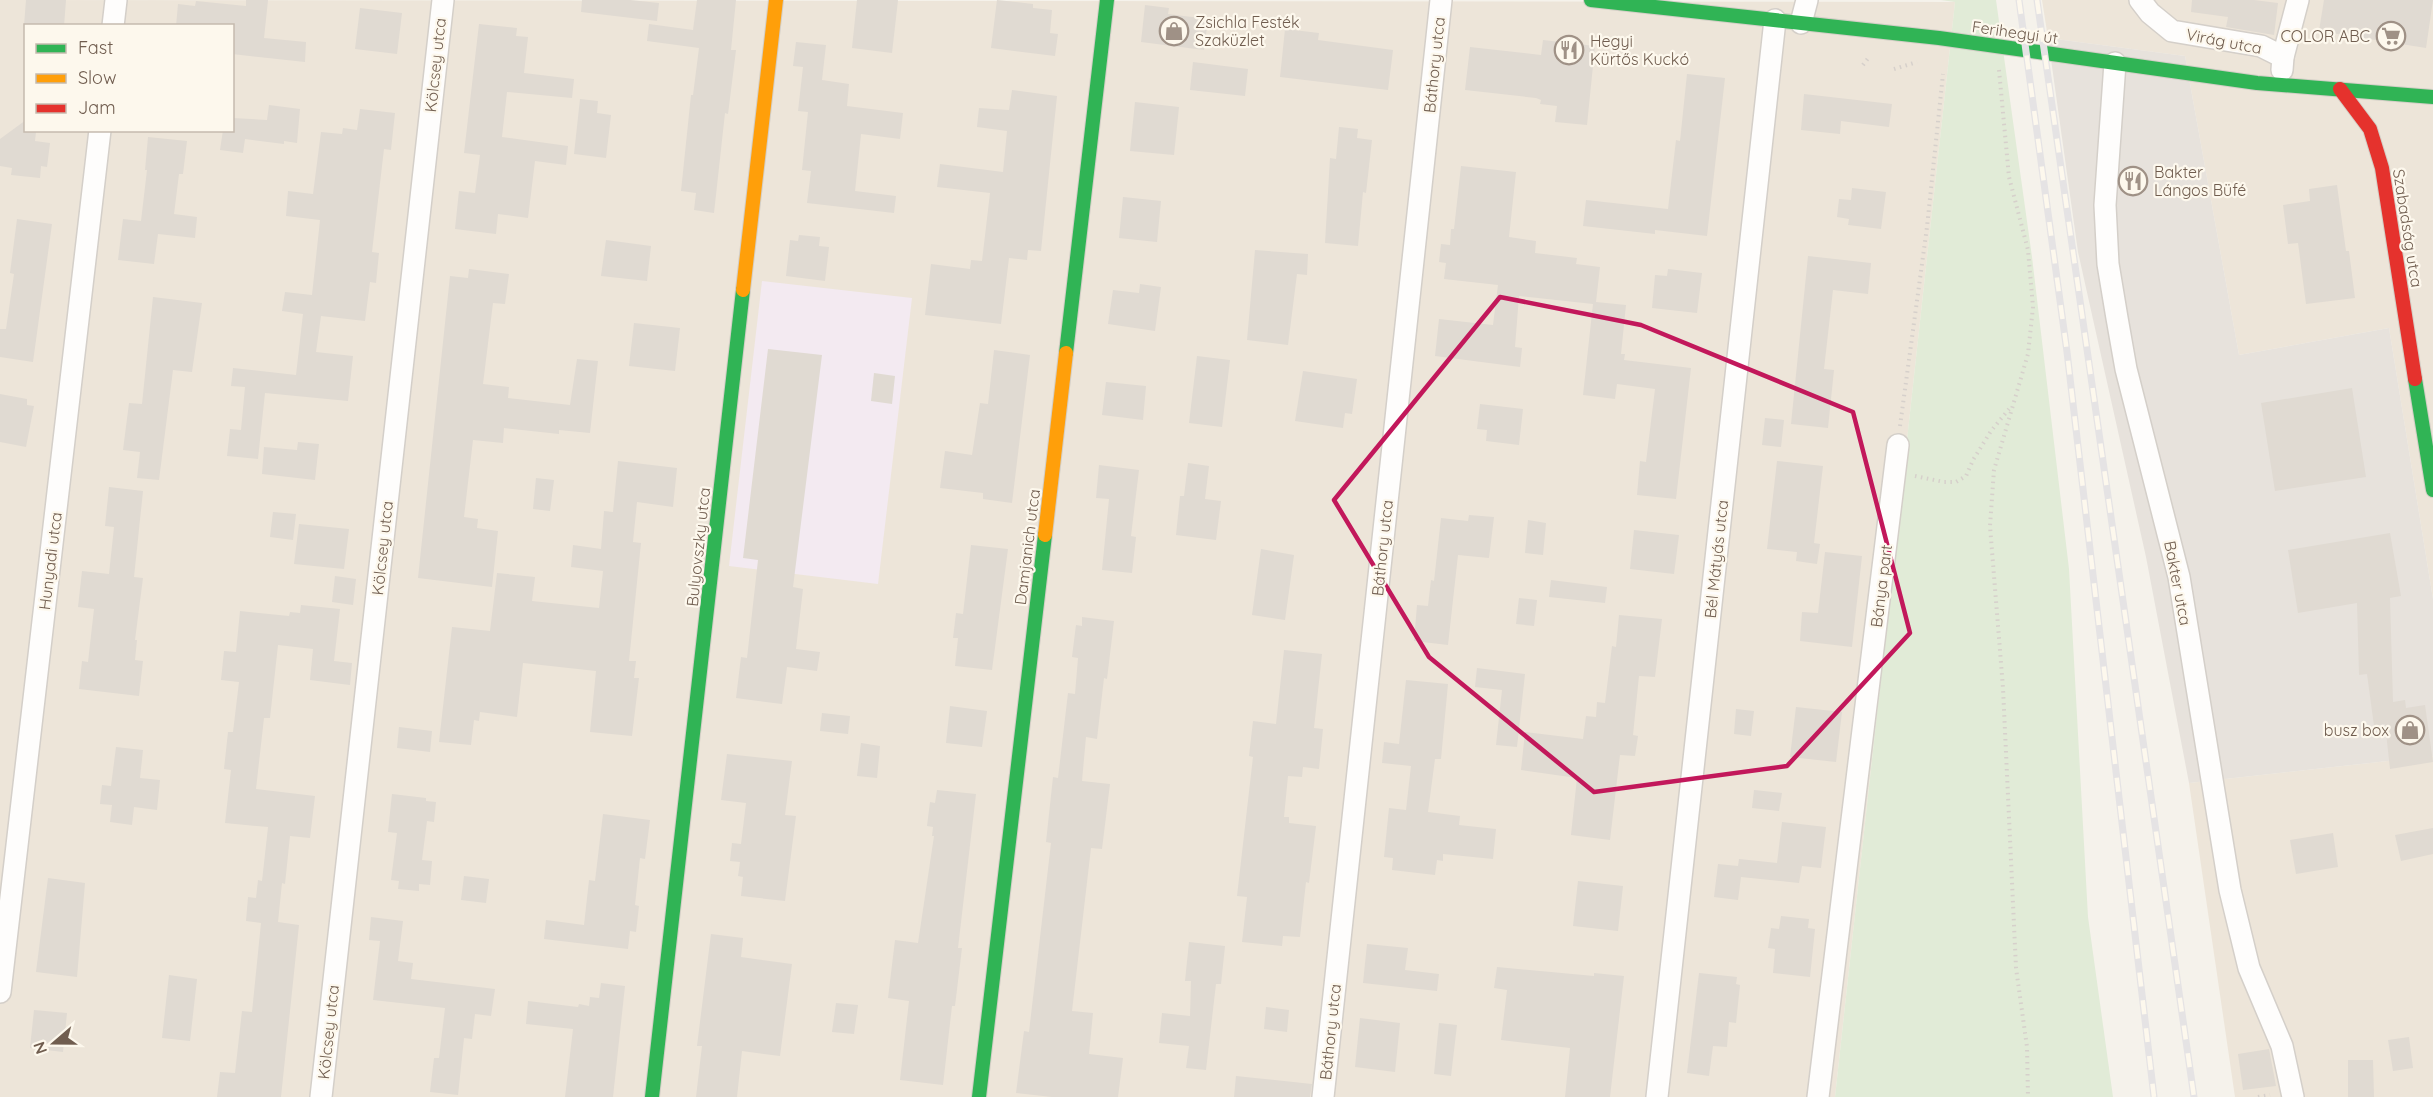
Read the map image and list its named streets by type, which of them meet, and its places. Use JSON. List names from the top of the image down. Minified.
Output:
{"streets":{"street":["Ferihegyi út","Virág utca","Kölcsey utca","Báthory utca","Szabadság utca","Bulyovszky utca","Damjanich utca","Bél Mátyás utca","Hunyadi utca","Bakter utca","Bánya part"]},"crossings":[["Ferihegyi út","Szabadság utca"],["Ferihegyi út","Bél Mátyás utca"],["Ferihegyi út","Bakter utca"]],"places":{"shop":["Zsichla Festék Szaküzlet","busz box"],"supermarket":["COLOR ABC"],"restaurant":["Hegyi Kürtős Kuckó","Bakter Lángos Büfé"]},"legend":["Fast","Slow","Jam"],"north":"left"}
